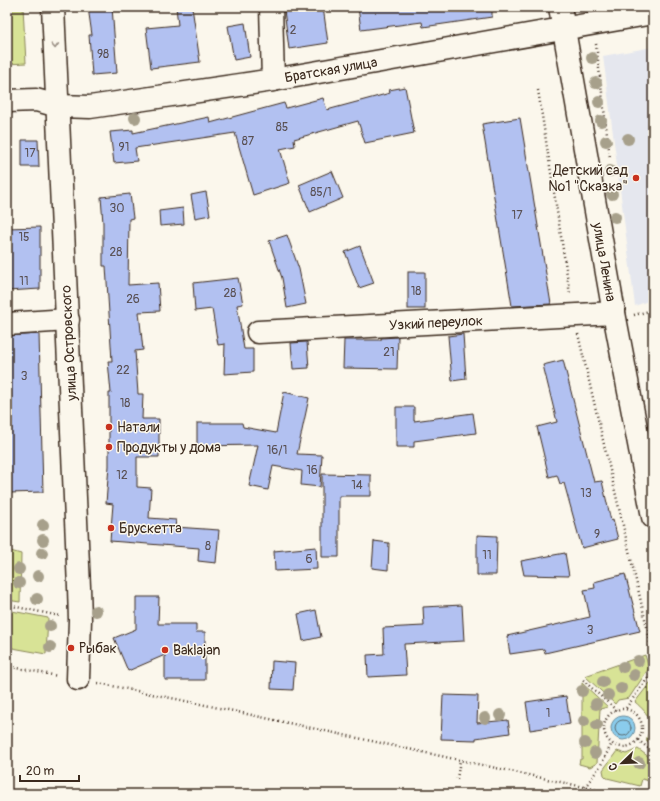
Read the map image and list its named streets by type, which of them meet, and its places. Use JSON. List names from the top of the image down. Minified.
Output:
{"streets":{"street":["Братская улица","улица Ленина","Узкий переулок","улица Островского"]},"crossings":[["Братская улица","улица Ленина"],["Братская улица","улица Островского"],["улица Ленина","Узкий переулок"]],"places":["Детский сад №1 \"Сказка\"","Натали","Продукты у дома","Брускетта","Рыбак","Baklajan"],"house_numbers":["2","98","85","87","91","17","85/1","30","17","15","28","11","18","28","26","21","22","3","18","16/1","16","12","14","13","9","8","11","6","3","1"],"scale_bar":"20 m","north":"bottom left"}
